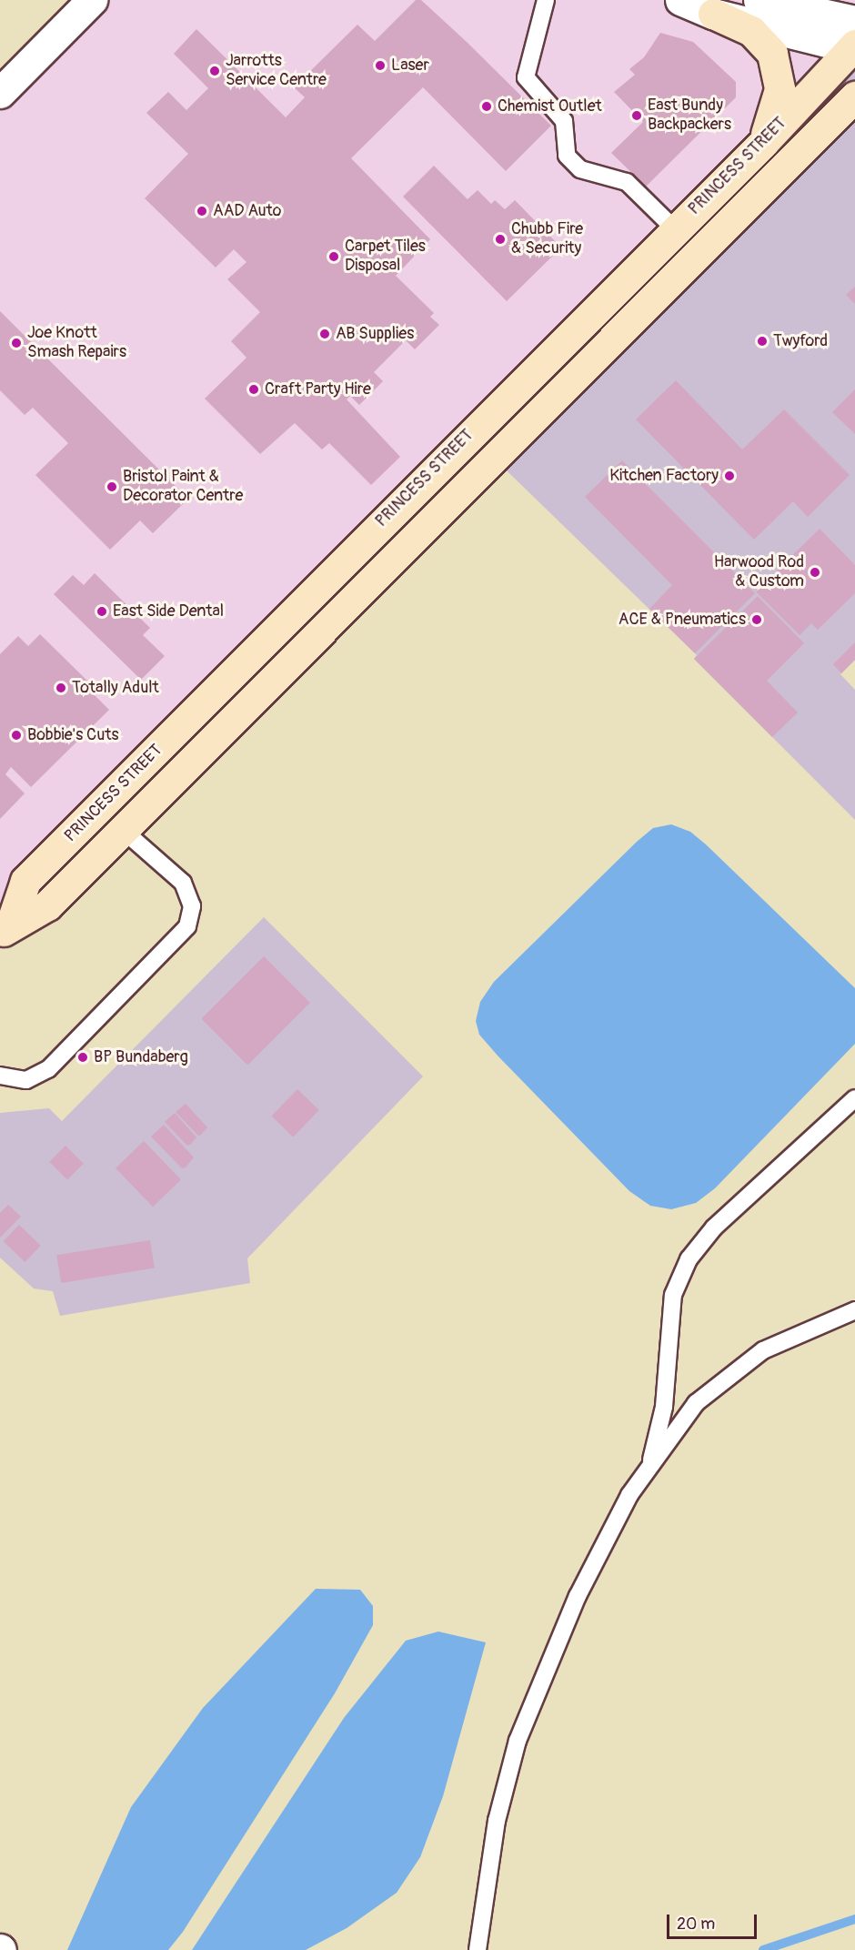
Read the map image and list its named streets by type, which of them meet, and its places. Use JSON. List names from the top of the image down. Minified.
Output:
{"streets":{"main road":["PRINCESS STREET"]},"places":["Laser","Jarrotts Service Centre","Chemist Outlet","East Bundy Backpackers","AAD Auto","Chubb Fire & Security","Carpet Tiles Disposal","AB Supplies","Twyford","Joe Knott Smash Repairs","Craft Party Hire","Kitchen Factory","Bristol Paint & Decorator Centre","Harwood Rod & Custom","East Side Dental","ACE & Pneumatics","Totally Adult","Bobbie's Cuts","BP Bundaberg"],"scale_bar":"20 m"}
